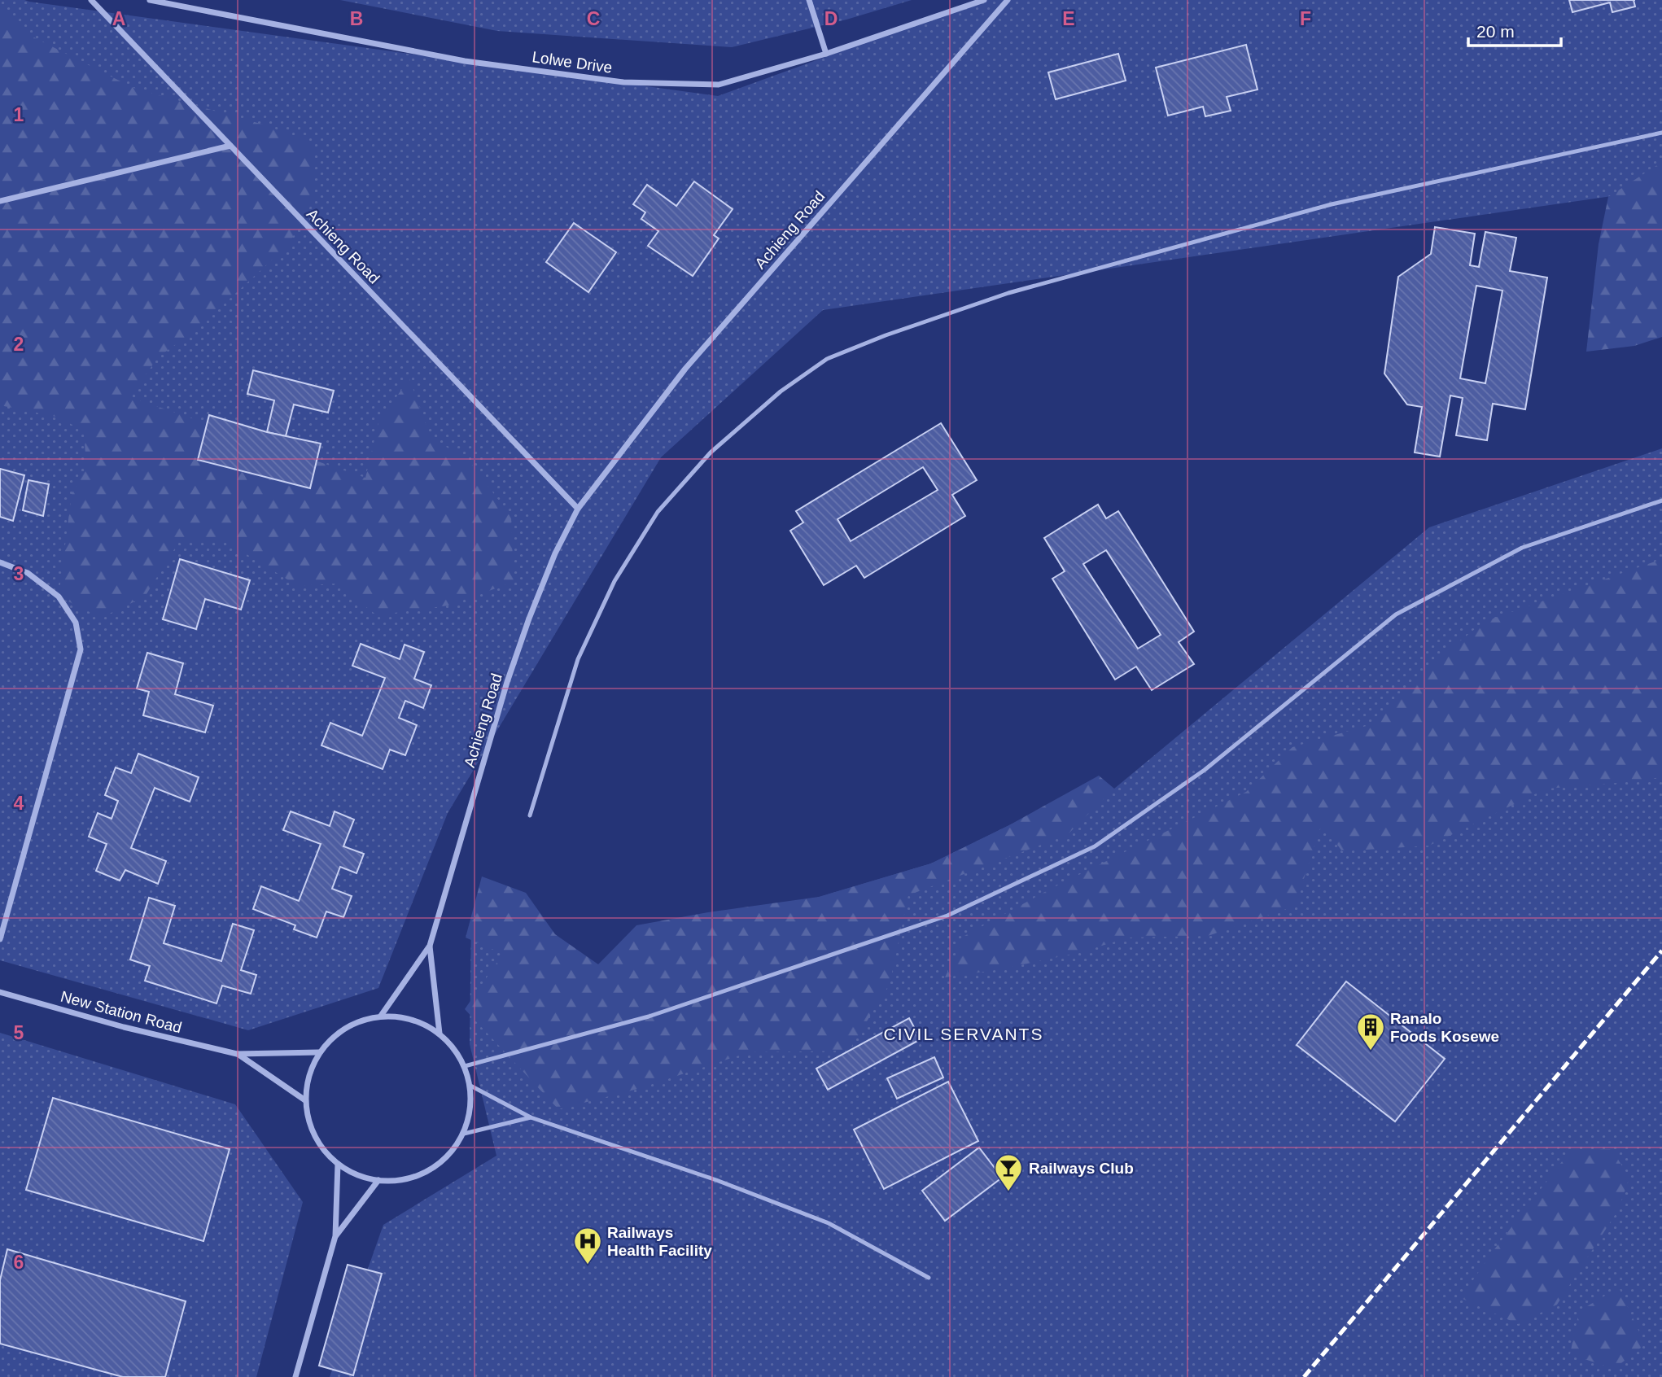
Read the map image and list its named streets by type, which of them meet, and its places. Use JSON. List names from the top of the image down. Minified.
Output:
{"streets":{"street":["Lolwe Drive","Achieng Road","New Station Road"]},"districts":["CIVIL SERVANTS"],"places":{"building":["Ranalo Foods Kosewe"],"bar":["Railways Club"],"hospital":["Railways Health Facility"]},"scale_bar":"20 m","grid":{"columns":["A","B","C","D","E","F"],"rows":["1","2","3","4","5","6"]}}
